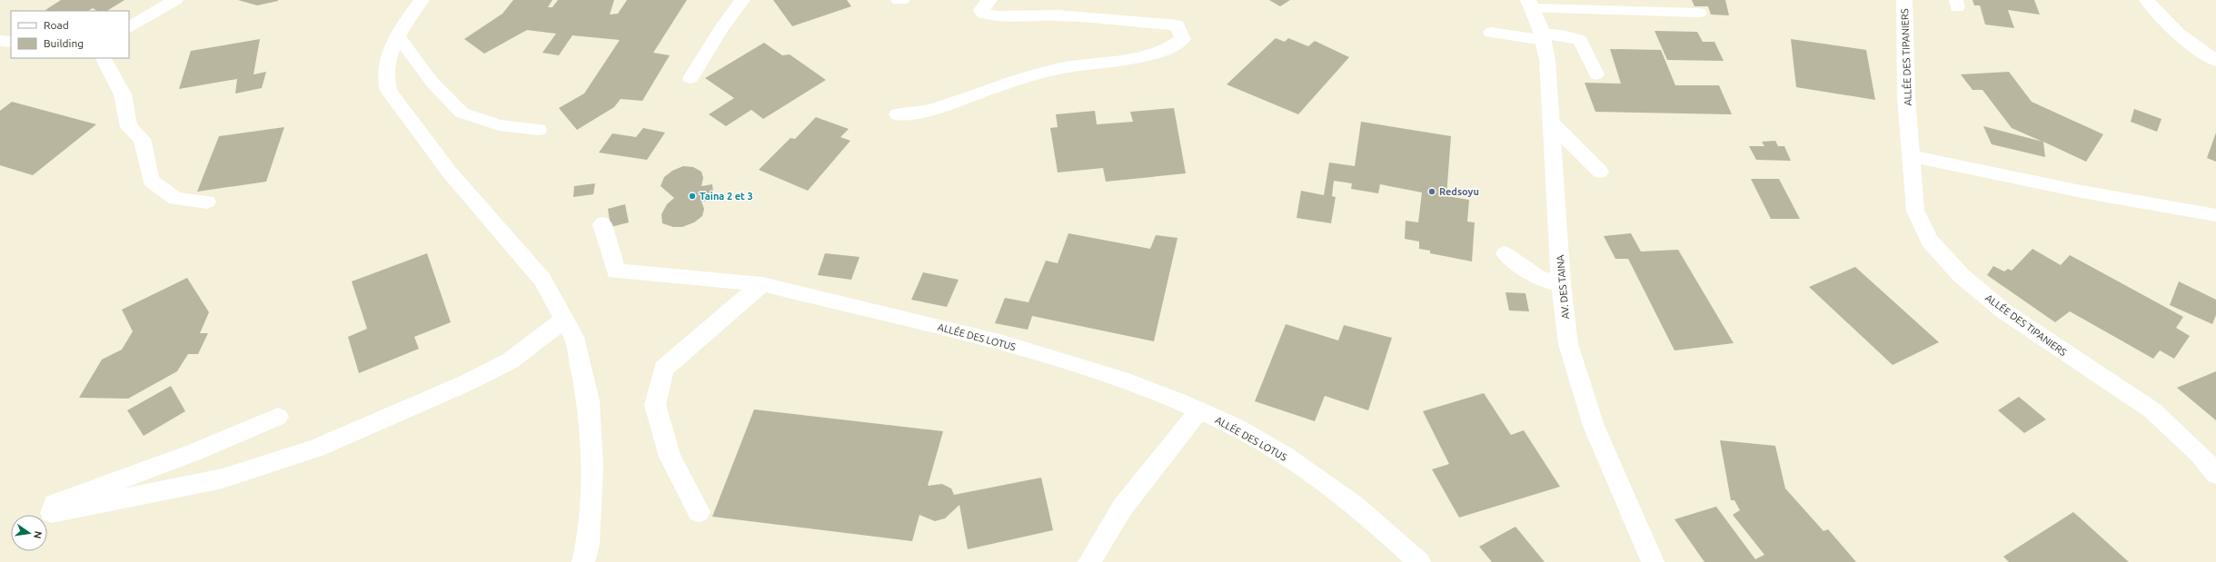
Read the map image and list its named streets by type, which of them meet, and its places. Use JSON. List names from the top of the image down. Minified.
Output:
{"streets":{"street":["ALLÉE DES TIPANIERS","AV. DES TAINA","ALLÉE DES LOTUS"]},"places":["Redsoyu","Taina 2 et 3"],"legend":["Road","Building"],"north":"right"}
